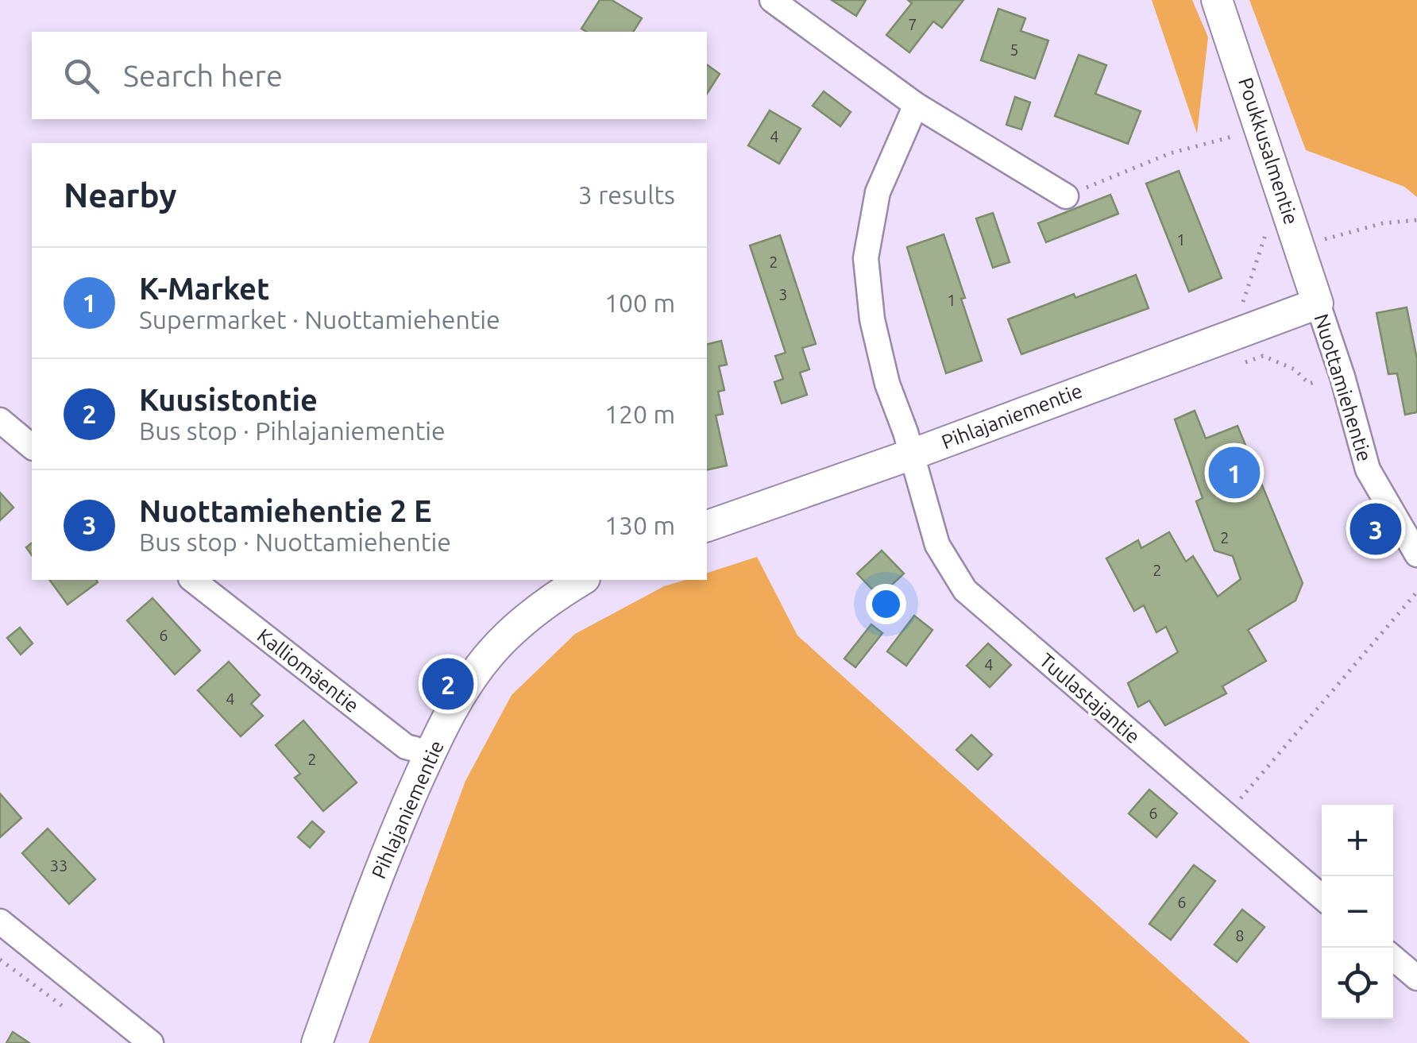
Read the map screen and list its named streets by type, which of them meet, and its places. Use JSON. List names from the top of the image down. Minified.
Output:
{"streets":{"street":["Poukkusalmentie","Nuottamiehentie","Pihlajaniementie","Kalliomäentie","Tuulastajantie"]},"crossings":[["Poukkusalmentie","Nuottamiehentie"],["Poukkusalmentie","Pihlajaniementie"],["Nuottamiehentie","Pihlajaniementie"],["Pihlajaniementie","Kalliomäentie"],["Pihlajaniementie","Tuulastajantie"]],"house_numbers":["7","5","4","1","2","3","1","2","2","6","4","4","2","6","33","6","8"],"page":{"search":"Search here","heading":["Nearby","3 results"],"list":[{"mark":"1","name":"K-Market","note":"Supermarket · Nuottamiehentie","value":"100 m"},{"mark":"2","name":"Kuusistontie","note":"Bus stop · Pihlajaniementie","value":"120 m"},{"mark":"3","name":"Nuottamiehentie 2 E","note":"Bus stop · Nuottamiehentie","value":"130 m"}],"pins":["1","3","2"],"map_buttons":["+","−"]}}
